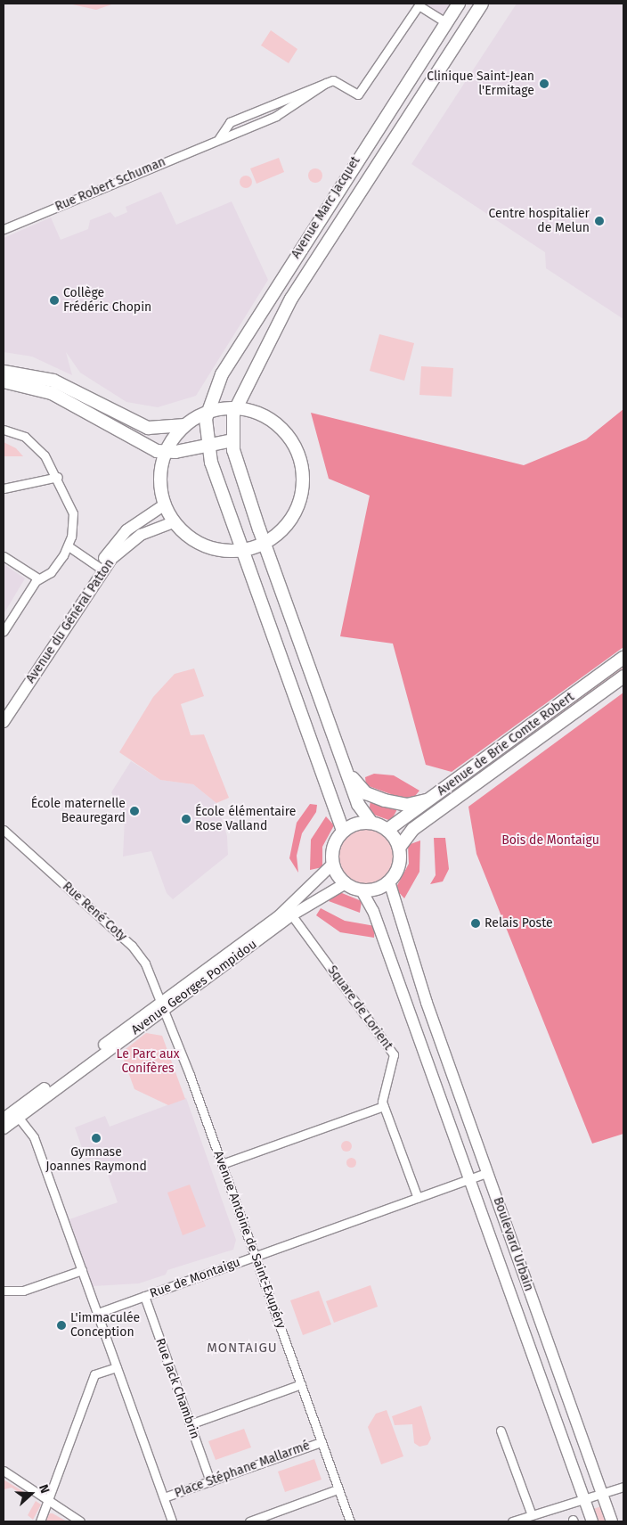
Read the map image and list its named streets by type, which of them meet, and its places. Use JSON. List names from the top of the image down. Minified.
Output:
{"streets":{"main road":["Avenue Marc Jacquet","Avenue du Général Patton","Avenue de Brie Comte Robert","Avenue Georges Pompidou","Boulevard Urbain"],"street":["Rue Robert Schuman","Rue René Coty","Square de Lorient","Avenue Antoine de Saint-Exupéry","Rue de Montaigu","Rue Jack Chambrin","Place Stéphane Mallarmé"]},"crossings":[["Avenue de Brie Comte Robert","Avenue Georges Pompidou"],["Avenue de Brie Comte Robert","Boulevard Urbain"],["Rue René Coty","Avenue Georges Pompidou"],["Rue René Coty","Avenue Antoine de Saint-Exupéry"],["Avenue Georges Pompidou","Square de Lorient"],["Avenue Georges Pompidou","Avenue Antoine de Saint-Exupéry"],["Avenue Georges Pompidou","Boulevard Urbain"],["Avenue Antoine de Saint-Exupéry","Rue de Montaigu"],["Avenue Antoine de Saint-Exupéry","Place Stéphane Mallarmé"],["Boulevard Urbain","Rue de Montaigu"],["Rue de Montaigu","Rue Jack Chambrin"],["Rue Jack Chambrin","Place Stéphane Mallarmé"]],"districts":["MONTAIGU"],"parks":["Bois de Montaigu","Le Parc aux Conifères"],"places":["Clinique Saint-Jean l'Ermitage","Centre hospitalier de Melun","Collège Frédéric Chopin","École maternelle Beauregard","École élémentaire Rose Valland","Relais Poste","Gymnase Joannes Raymond","L'immaculée Conception"],"north":"right"}
